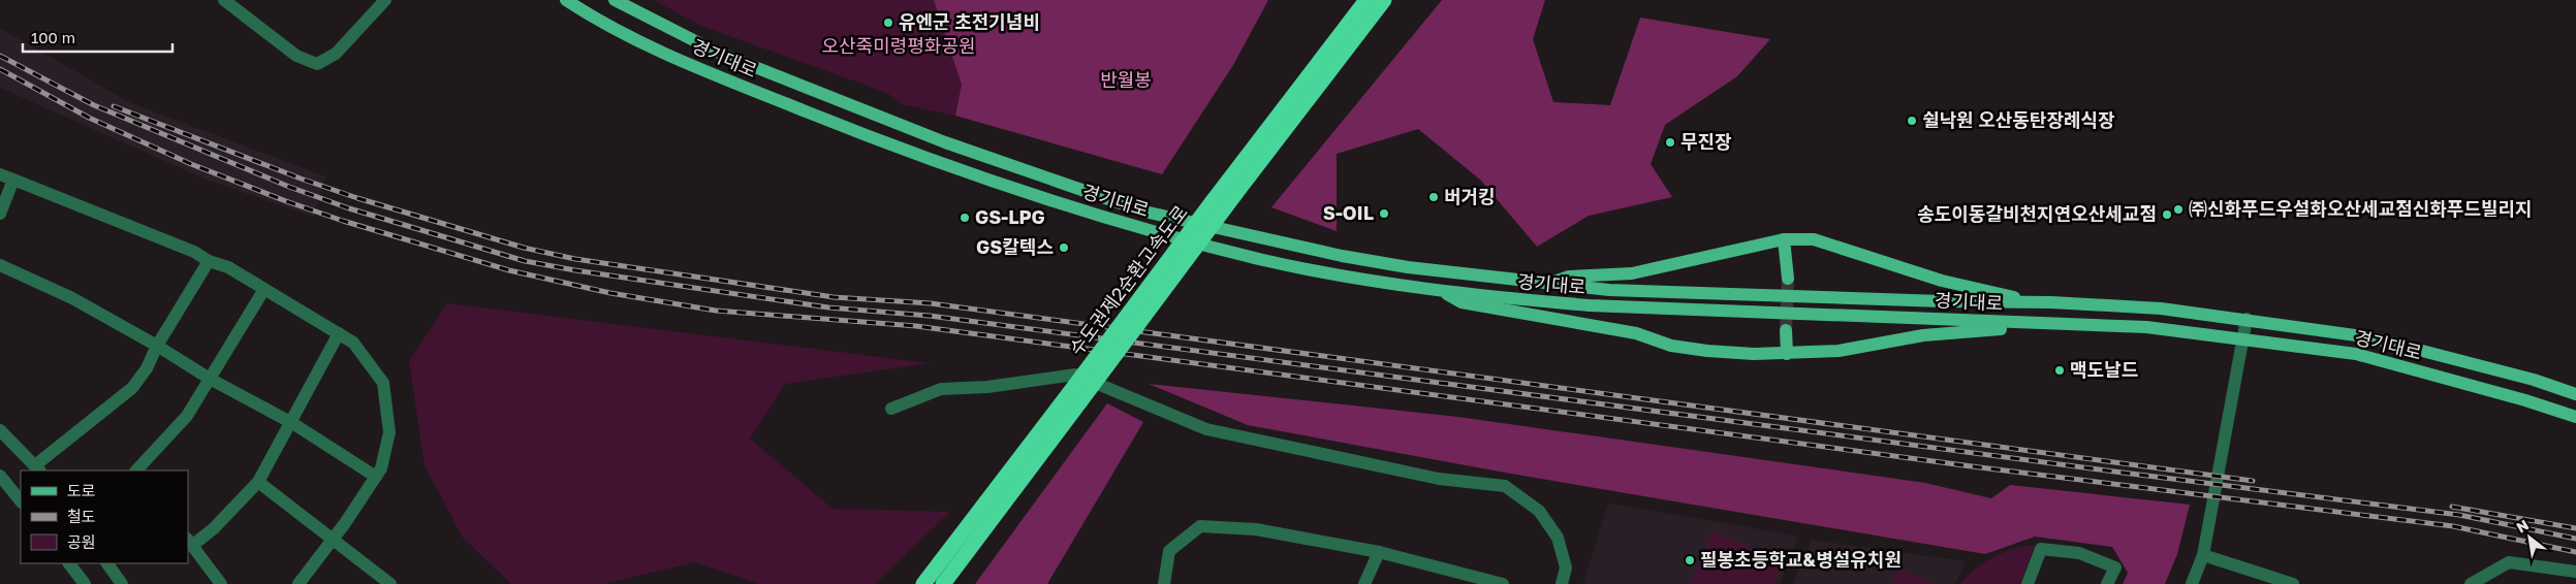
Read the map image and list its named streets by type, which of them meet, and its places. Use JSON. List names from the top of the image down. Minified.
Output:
{"streets":{"highway":["수도권제2순환고속도로"],"main road":["경기대로"]},"parks":["오산죽미령평화공원","반월봉"],"places":["유엔군 초전기념비","쉴낙원 오산동탄장례식장","무진장","버거킹","㈜신화푸드우설화오산세교점신화푸드빌리지","S-OIL","송도이동갈비천지연오산세교점","GS-LPG","GS칼텍스","맥도날드","필봉초등학교&병설유치원"],"legend":["도로","철도","공원"],"scale_bar":"100 m","north":"top left"}
